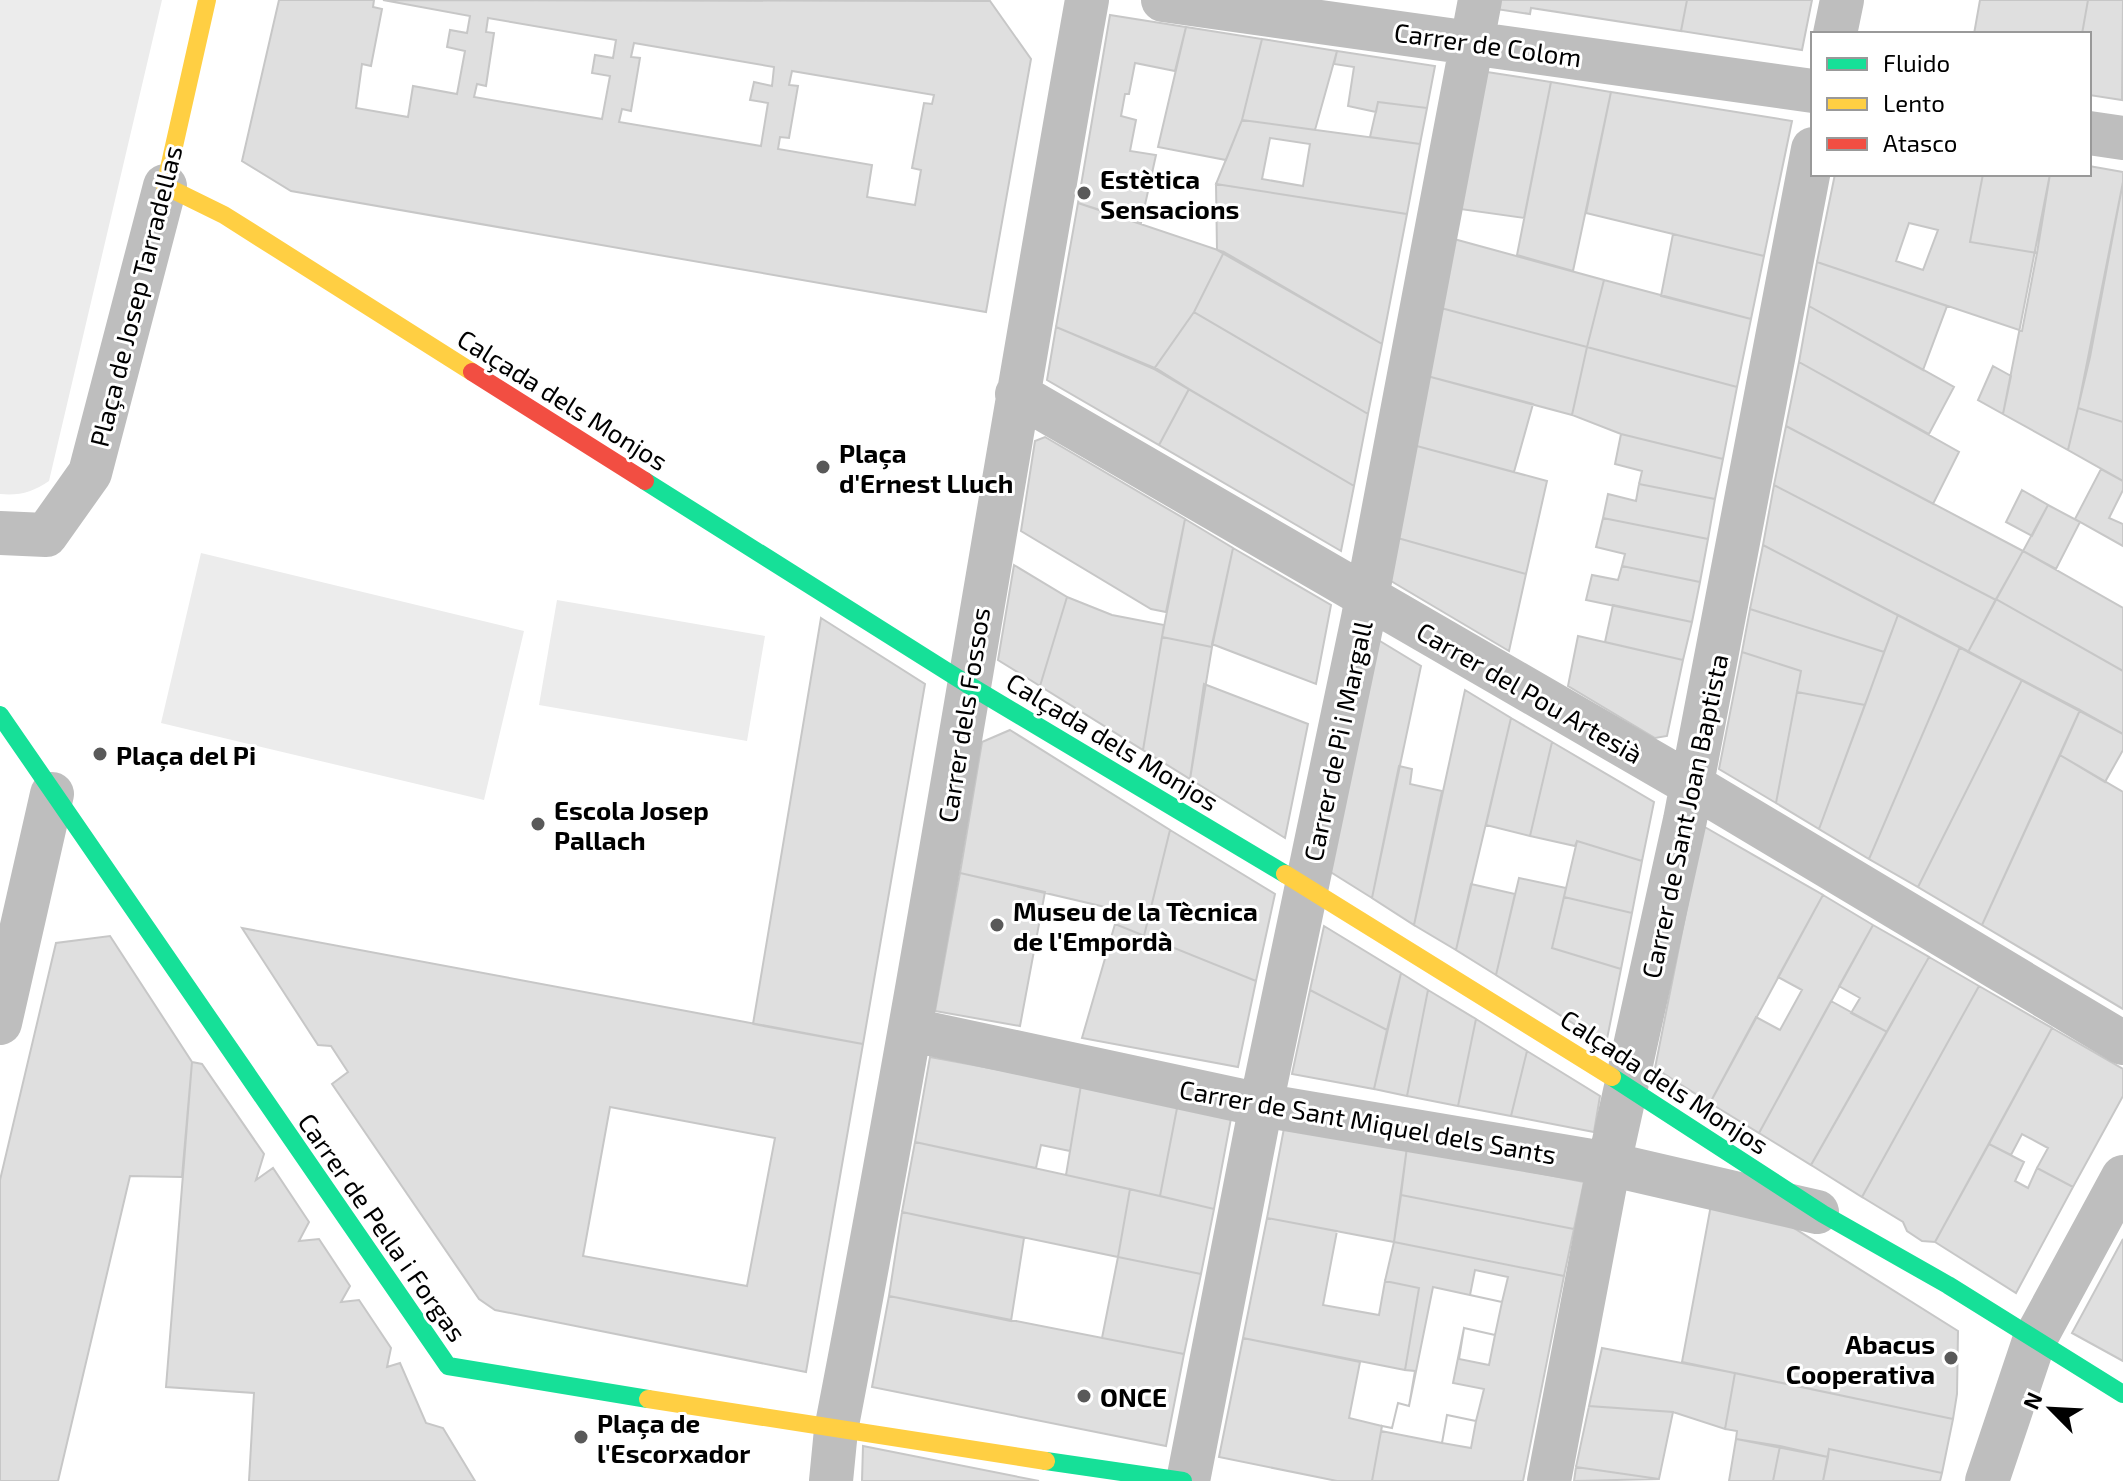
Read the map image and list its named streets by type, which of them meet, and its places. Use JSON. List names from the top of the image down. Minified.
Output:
{"streets":{"street":["Carrer de Colom","Plaça de Josep Tarradellas","Calçada dels Monjos","Carrer del Pou Artesià","Carrer dels Fossos","Carrer de Pi i Margall","Carrer de Sant Joan Baptista","Carrer de Sant Miquel dels Sants","Carrer de Pella i Forgas"]},"crossings":[["Carrer de Colom","Carrer de Pi i Margall"],["Plaça de Josep Tarradellas","Calçada dels Monjos"],["Calçada dels Monjos","Carrer dels Fossos"],["Calçada dels Monjos","Carrer de Pi i Margall"],["Calçada dels Monjos","Carrer de Sant Joan Baptista"],["Calçada dels Monjos","Carrer de Sant Miquel dels Sants"],["Carrer del Pou Artesià","Carrer dels Fossos"],["Carrer del Pou Artesià","Carrer de Pi i Margall"],["Carrer del Pou Artesià","Carrer de Sant Joan Baptista"],["Carrer dels Fossos","Carrer de Sant Miquel dels Sants"],["Carrer dels Fossos","Carrer de Pella i Forgas"],["Carrer de Pi i Margall","Carrer de Sant Miquel dels Sants"],["Carrer de Pi i Margall","Carrer de Pella i Forgas"],["Carrer de Sant Joan Baptista","Carrer de Sant Miquel dels Sants"]],"places":["Estètica Sensacions","Plaça d'Ernest Lluch","Plaça del Pi","Escola Josep Pallach","Museu de la Tècnica de l'Empordà","Abacus Cooperativa","ONCE","Plaça de l'Escorxador"],"legend":["Fluido","Lento","Atasco"],"north":"top left"}
